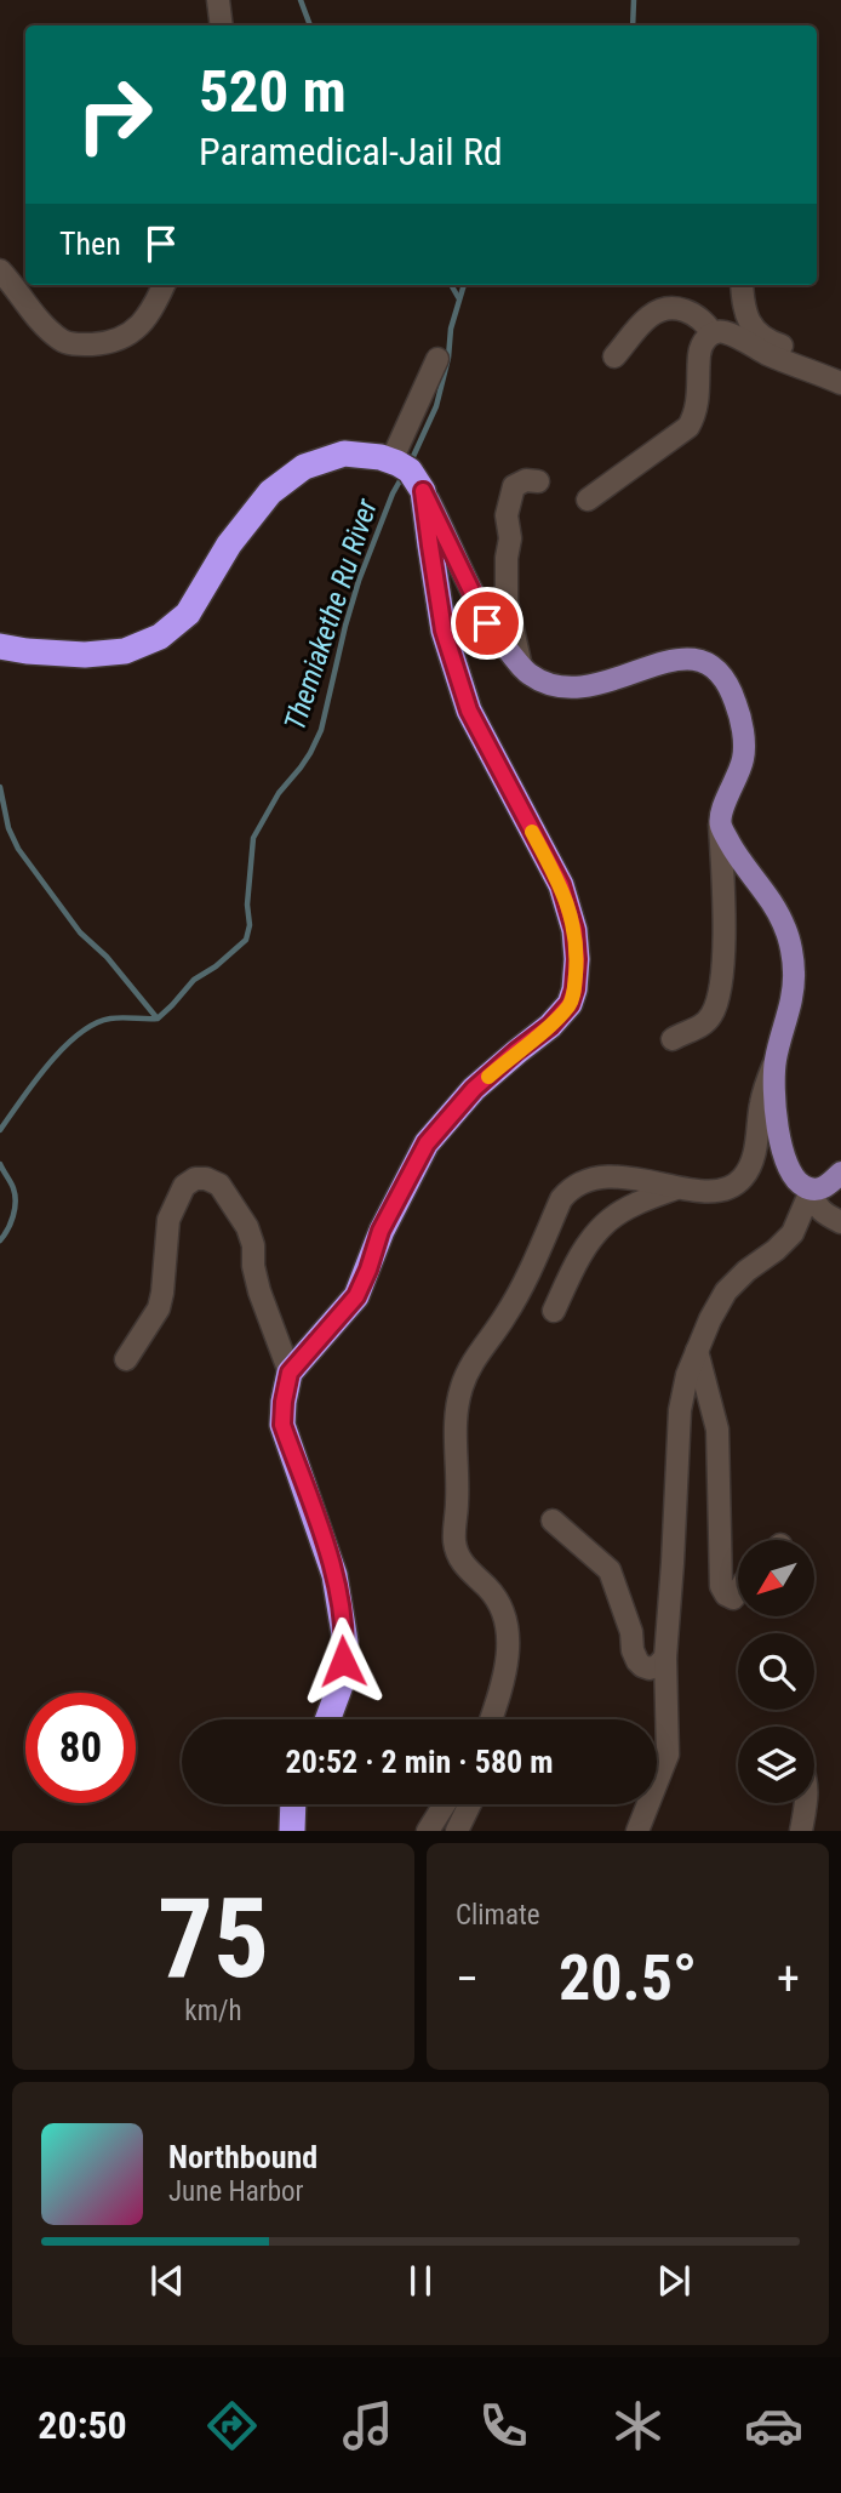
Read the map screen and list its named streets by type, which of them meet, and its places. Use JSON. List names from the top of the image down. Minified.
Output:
{"water":["Themiakethe Ru River"],"north":"bottom left","page":{"turn":["520 m","Paramedical-Jail Rd"],"then":"Then","limit":"80","trip":"20:52 · 2 min · 580 m","tile":[["75","km/h"],"Climate"],"heat":["−","20.5°","+"],"song":["Northbound","June Harbor"],"tabs":"20:50"}}
